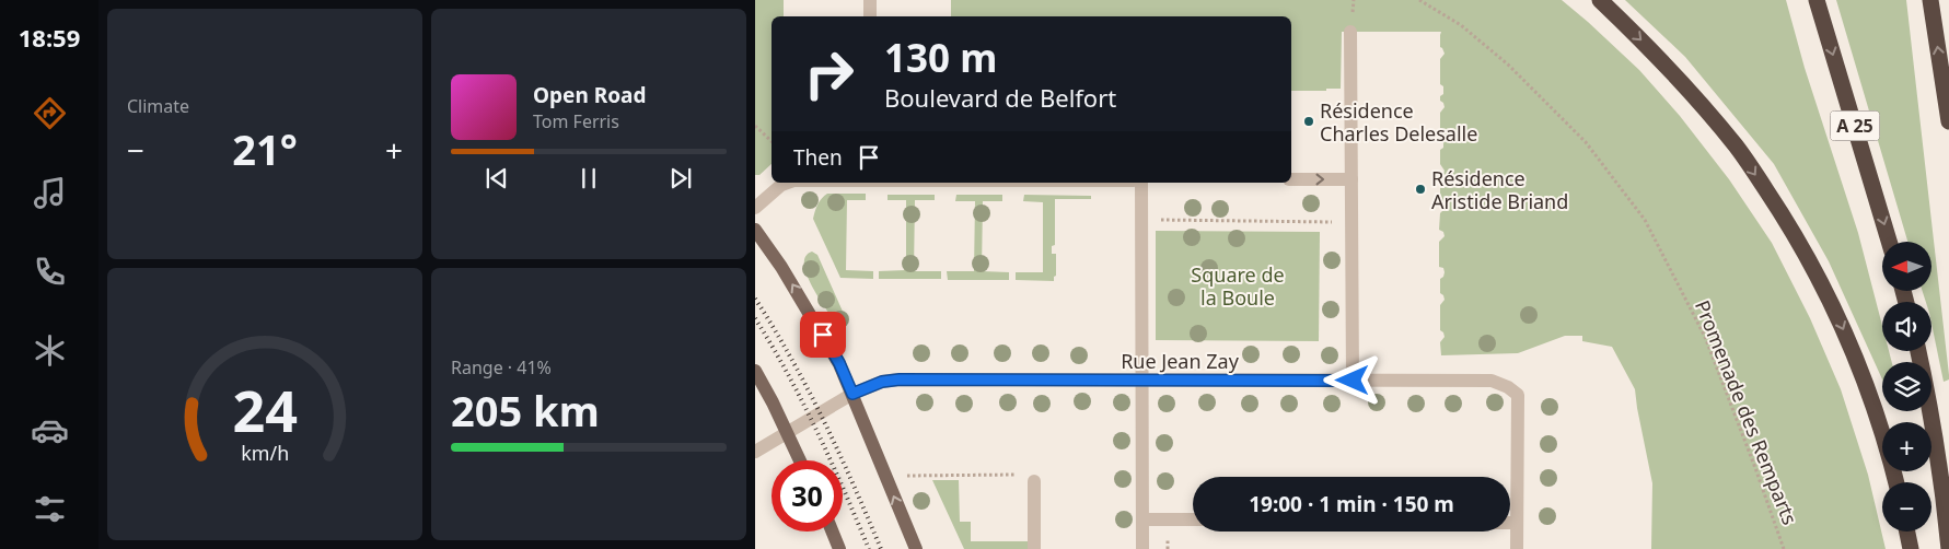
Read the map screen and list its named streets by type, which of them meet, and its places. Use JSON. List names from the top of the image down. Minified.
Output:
{"streets":{"highway":["A 25"],"street":["Rue Jean Zay"],"path":["Promenade des Remparts"]},"parks":["Square de la Boule"],"places":["Résidence Charles Delesalle","Résidence Aristide Briand"],"north":"left","page":{"tabs":"18:59","tile":["Climate",["Range · 41%","205 km"]],"turn":["130 m","Boulevard de Belfort"],"song":["Open Road","Tom Ferris"],"heat":["−","21°","+"],"then":"Then","map_buttons":["+","−"],"limit":"30","trip":"19:00 · 1 min · 150 m","gauge":["24","km/h"]}}
